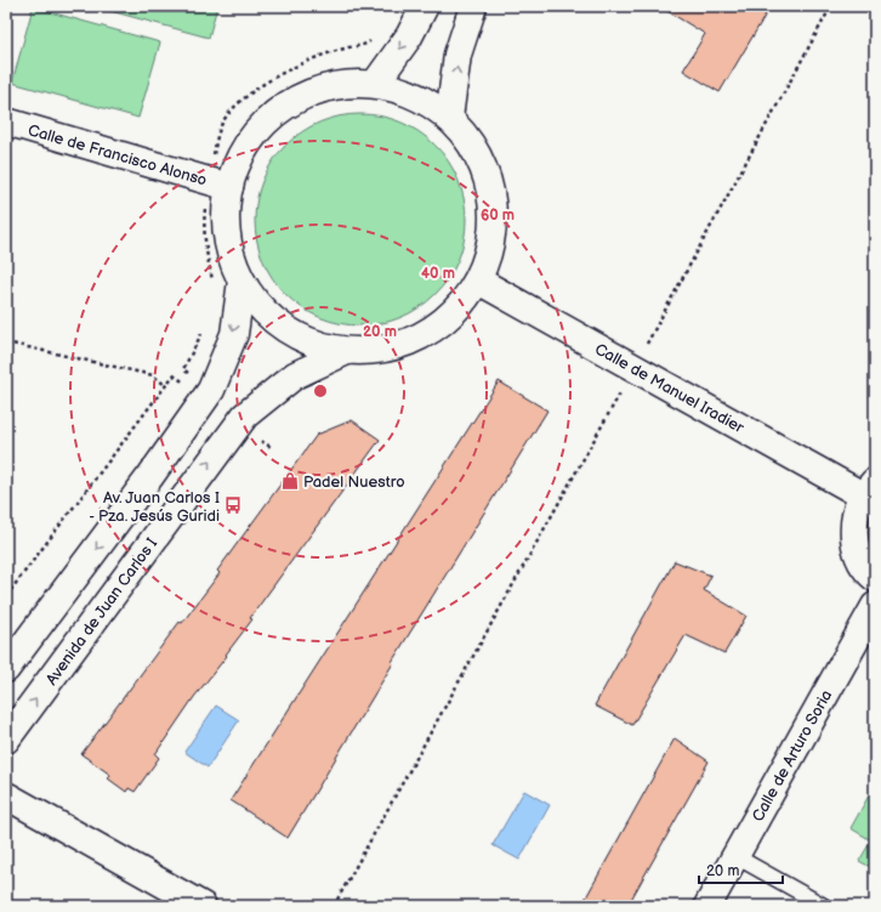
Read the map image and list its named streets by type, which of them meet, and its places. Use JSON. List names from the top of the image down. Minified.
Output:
{"streets":{"street":["Calle de Francisco Alonso","Calle de Manuel Iradier","Avenida de Juan Carlos I","Calle de Arturo Soria"]},"places":{"shop":["Padel Nuestro"],"bus stop":["Av. Juan Carlos I - Pza. Jesús Guridi"]},"scale_bar":"20 m","rings":["60 m","40 m","20 m"]}
